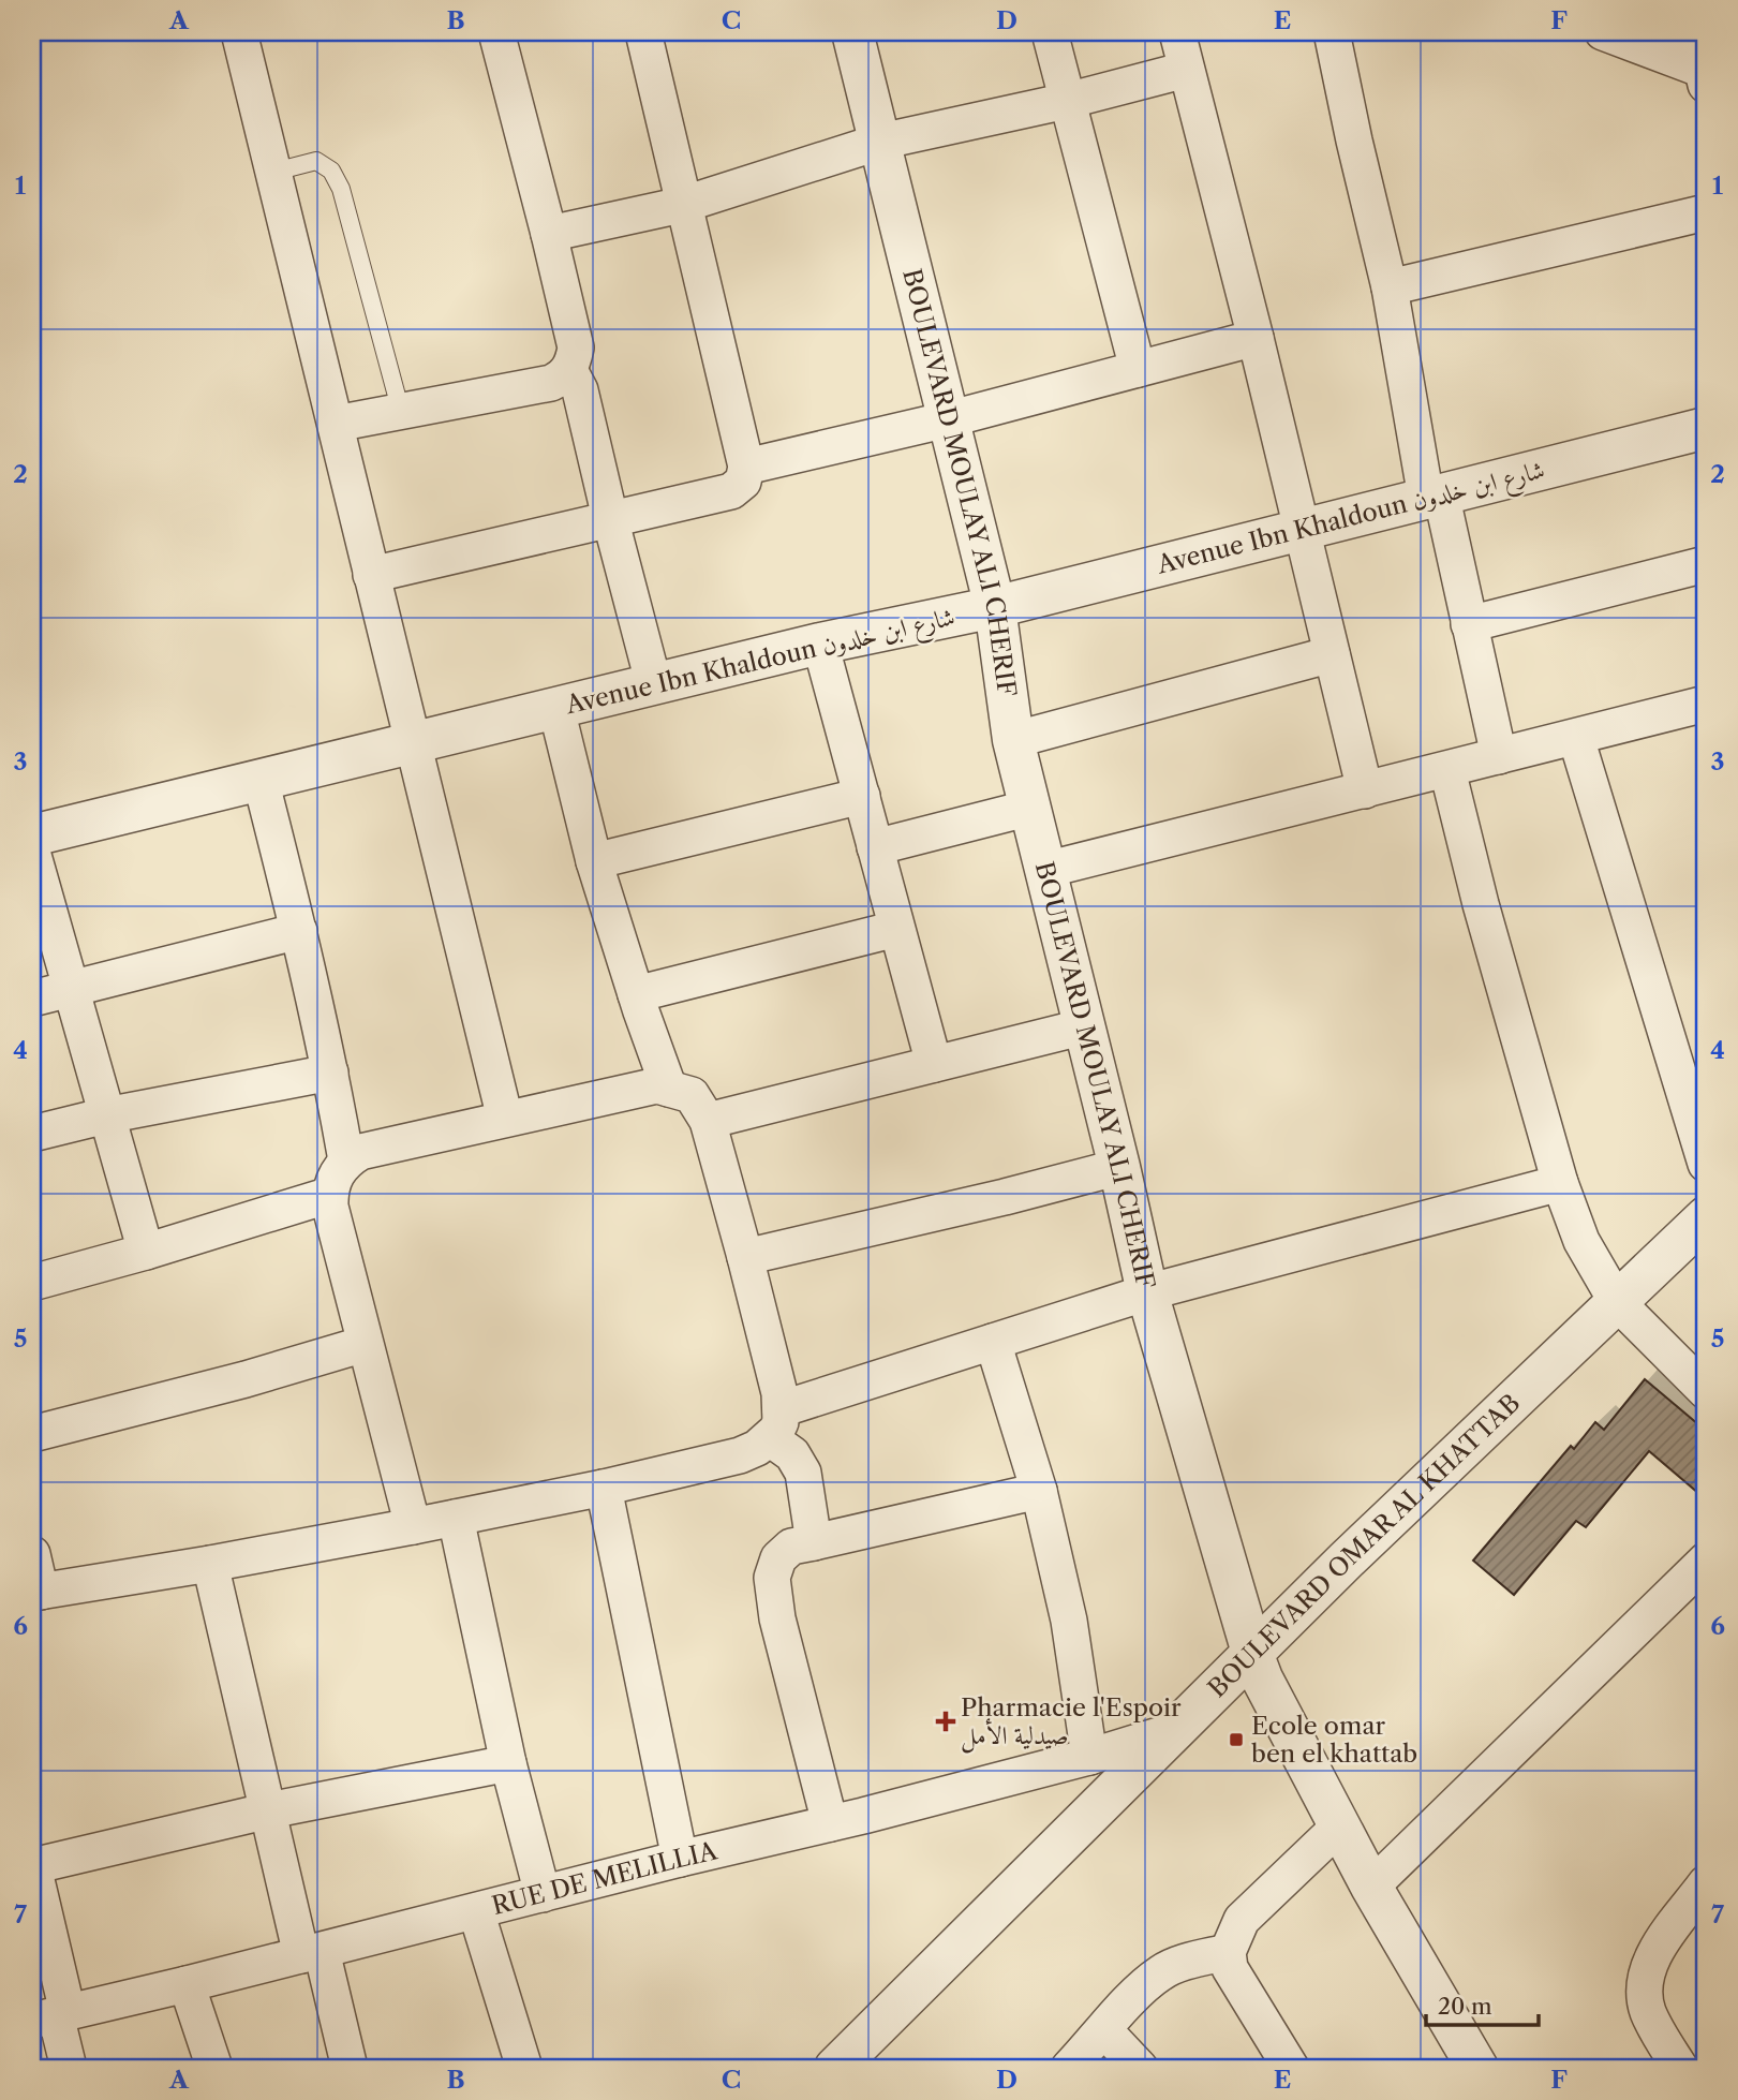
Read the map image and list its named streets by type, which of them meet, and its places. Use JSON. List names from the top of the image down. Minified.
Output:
{"streets":{"street":["BOULEVARD MOULAY ALI CHERIF","Avenue Ibn Khaldoun شارع ابن خلدون","BOULEVARD OMAR AL KHATTAB","RUE DE MELILLIA"]},"crossings":[["BOULEVARD MOULAY ALI CHERIF","Avenue Ibn Khaldoun شارع ابن خلدون"],["BOULEVARD MOULAY ALI CHERIF","BOULEVARD OMAR AL KHATTAB"],["BOULEVARD OMAR AL KHATTAB","RUE DE MELILLIA"]],"places":{"health":["Pharmacie l'Espoir صيدلية الأمل"],"transit":["Ecole omar ben el khattab"]},"scale_bar":"20 m","grid":{"columns":["A","B","C","D","E","F"],"rows":["1","2","3","4","5","6","7"]}}
